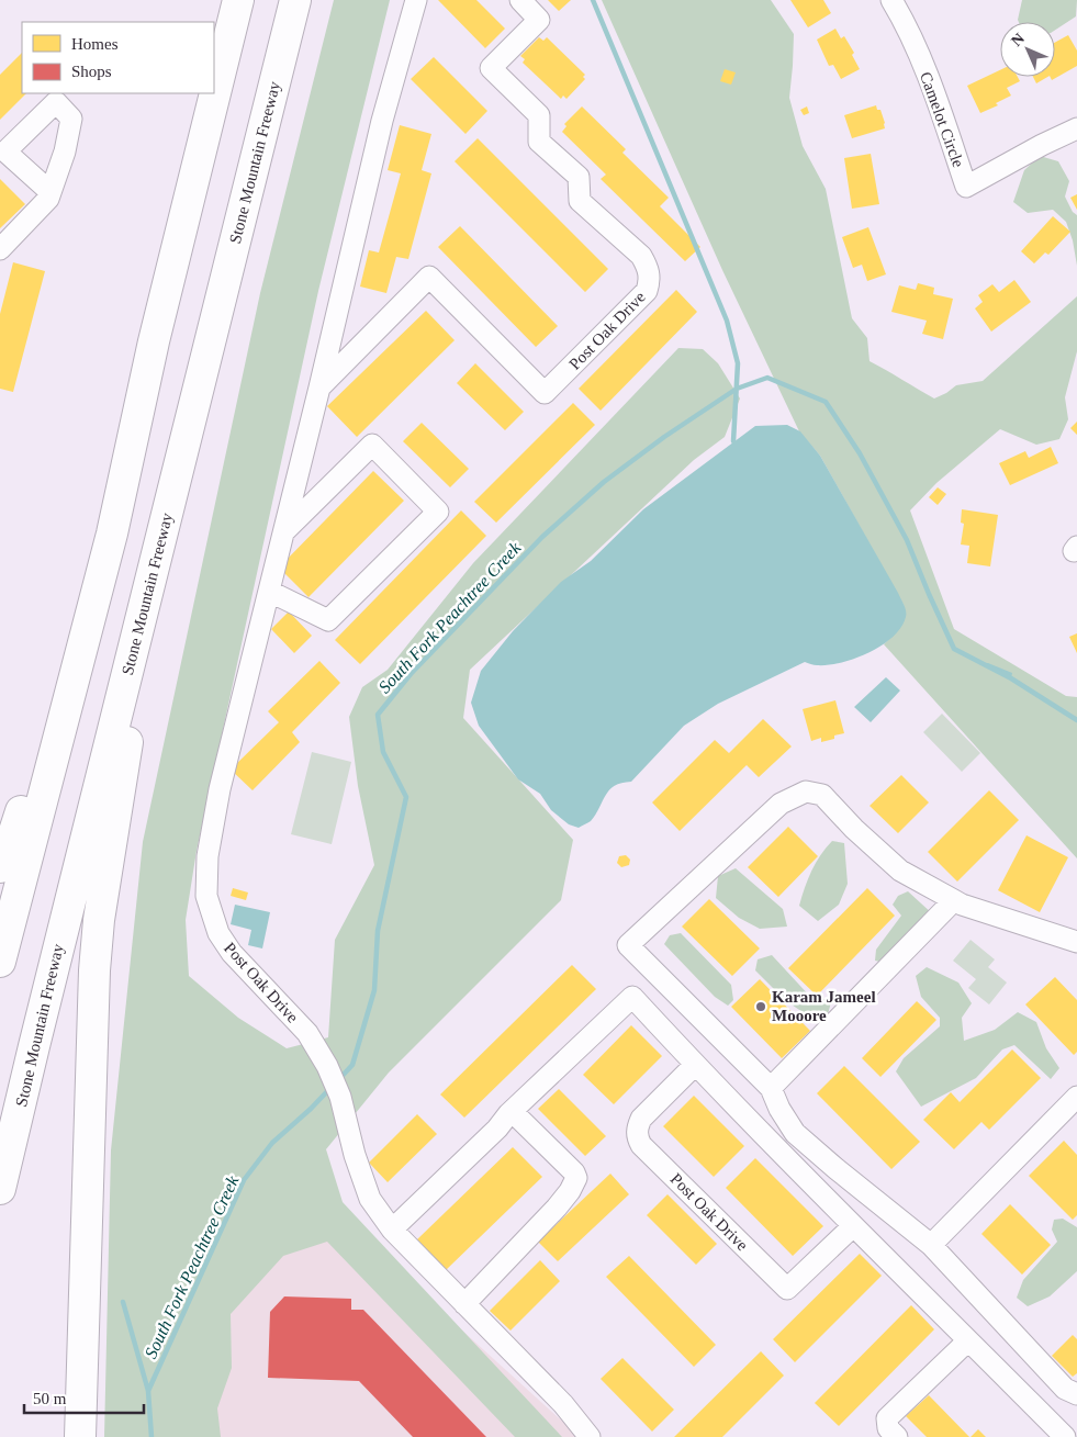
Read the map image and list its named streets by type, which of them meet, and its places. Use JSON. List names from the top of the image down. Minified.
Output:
{"streets":{"highway":["Stone Mountain Freeway"],"street":["Camelot Circle","Post Oak Drive"]},"water":["South Fork Peachtree Creek"],"places":["Karam Jameel Mooore"],"legend":["Homes","Shops"],"scale_bar":"50 m","north":"top left"}
